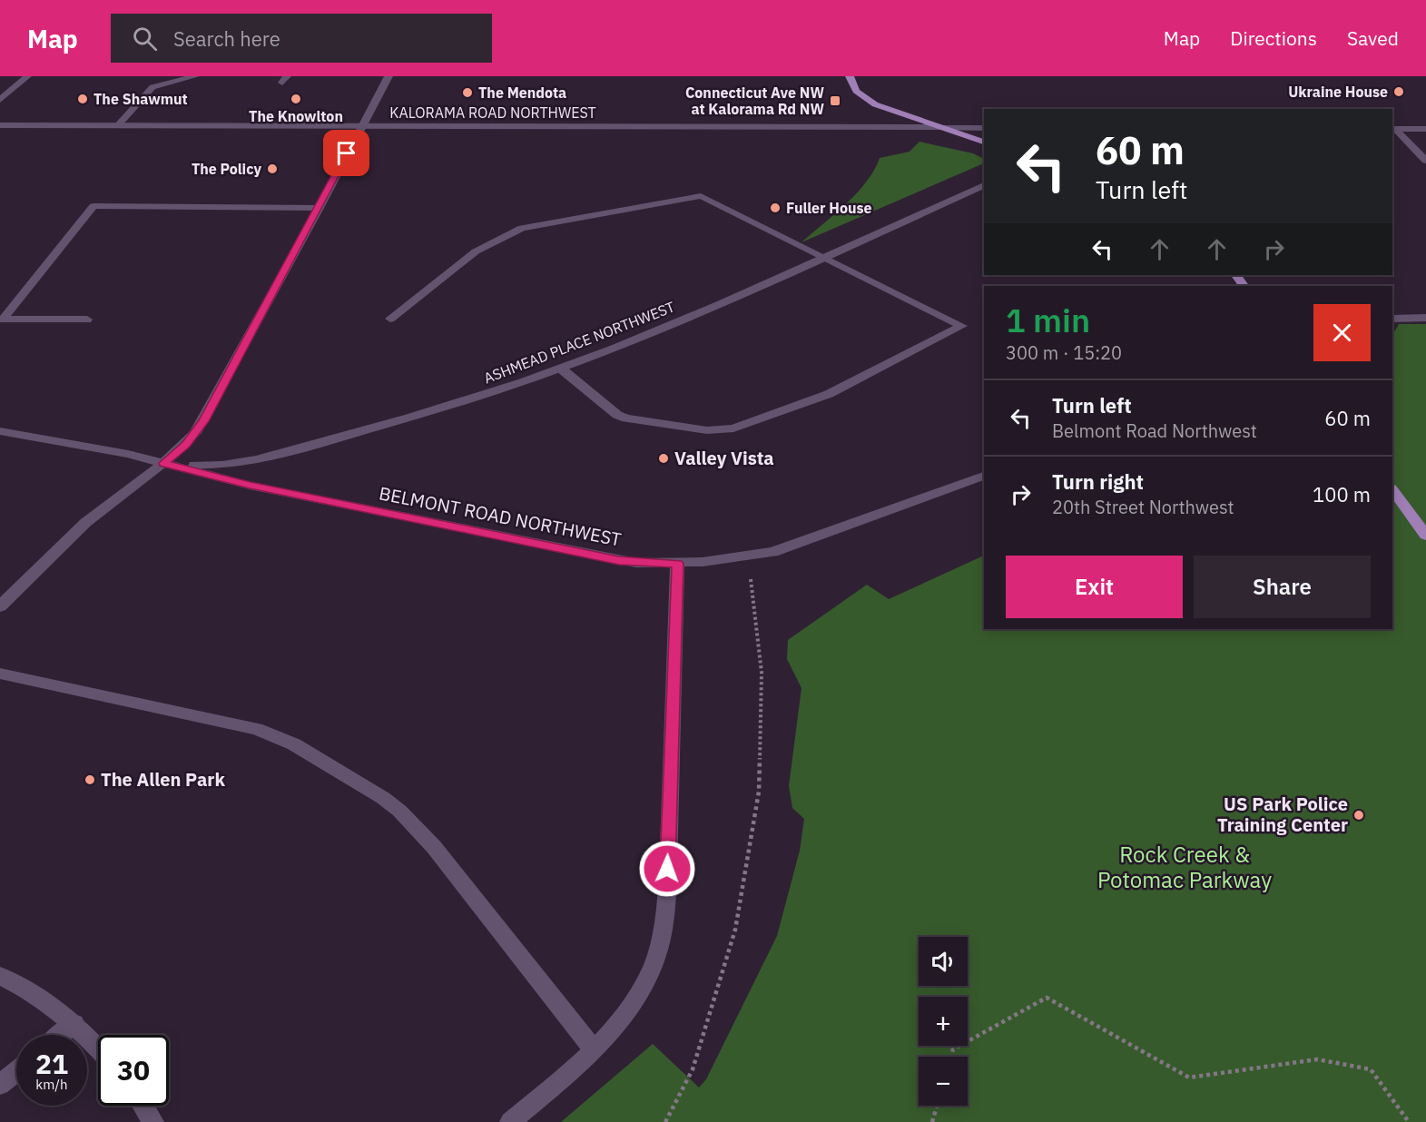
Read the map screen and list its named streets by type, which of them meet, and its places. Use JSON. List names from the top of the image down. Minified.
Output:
{"streets":{"street":["KALORAMA ROAD NORTHWEST","ASHMEAD PLACE NORTHWEST","BELMONT ROAD NORTHWEST"]},"crossings":[["ASHMEAD PLACE NORTHWEST","BELMONT ROAD NORTHWEST"]],"parks":["Rock Creek & Potomac Parkway"],"places":{"other":["Ukraine House","The Mendota","The Shawmut","The Knowlton","The Policy","Fuller House","Valley Vista","The Allen Park","US Park Police Training Center"],"transit":["Connecticut Ave NW at Kalorama Rd NW"]},"page":{"header":"Map","search":"Search here","nav":["Map","Directions","Saved"],"turn":["60 m","Turn left"],"heading":["1 min","300 m · 15:20"],"list":[{"name":"Turn left","note":"Belmont Road Northwest","value":"60 m"},{"name":"Turn right","note":"20th Street Northwest","value":"100 m"}],"buttons":["Exit","Share"],"map_buttons":["+","−"],"speed":"21 km/h","limit":"30"}}
